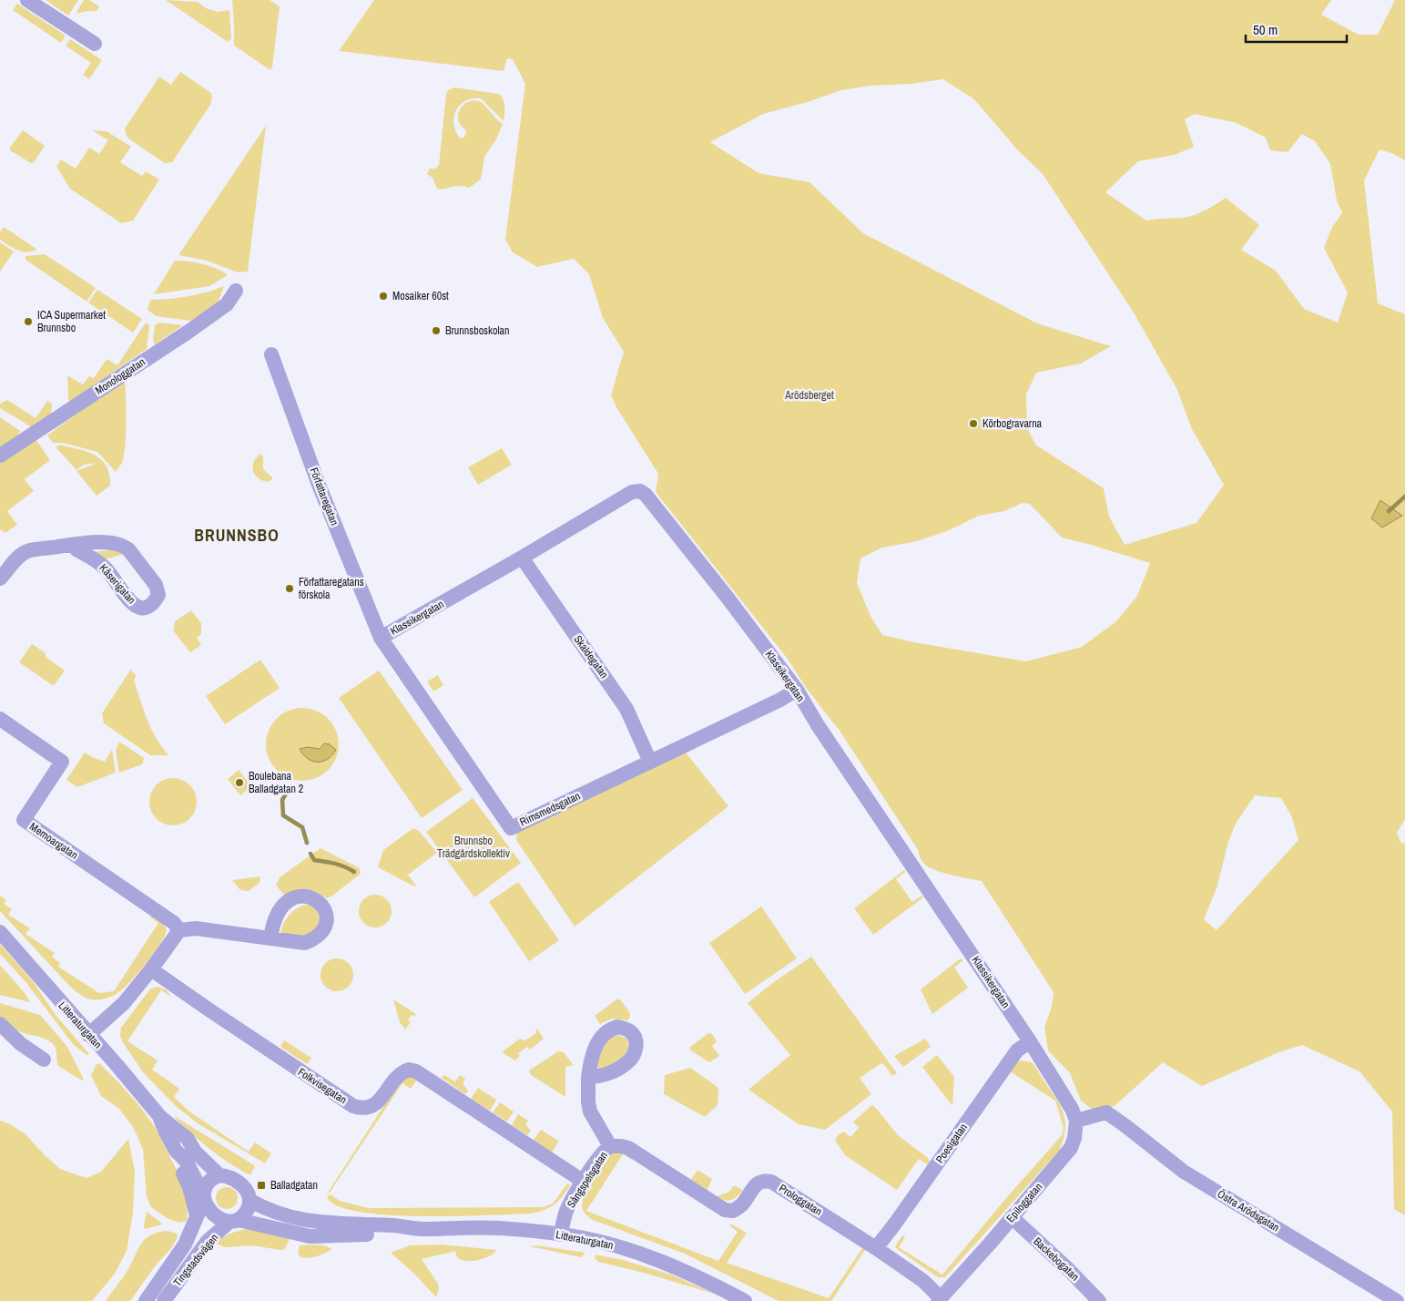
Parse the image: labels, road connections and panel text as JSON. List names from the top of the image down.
{
  "streets": {
    "street": [
      "Monologgatan",
      "Författaregatan",
      "Kåserigatan",
      "Klassikergatan",
      "Skaldegatan",
      "Rimsmedsgatan",
      "Memoargatan",
      "Litteraturgatan",
      "Folkvisegatan",
      "Poesigatan",
      "Sångspelsgatan",
      "Prologgatan",
      "Epiloggatan",
      "Östra Arödsgatan",
      "Backebogatan",
      "Tingstadsvägen"
    ]
  },
  "crossings": [
    ["Författaregatan", "Klassikergatan"],
    ["Författaregatan", "Rimsmedsgatan"],
    ["Klassikergatan", "Skaldegatan"],
    ["Klassikergatan", "Rimsmedsgatan"],
    ["Klassikergatan", "Poesigatan"],
    ["Klassikergatan", "Epiloggatan"],
    ["Klassikergatan", "Östra Arödsgatan"],
    ["Skaldegatan", "Rimsmedsgatan"],
    ["Litteraturgatan", "Sångspelsgatan"],
    ["Litteraturgatan", "Tingstadsvägen"],
    ["Folkvisegatan", "Sångspelsgatan"],
    ["Poesigatan", "Prologgatan"],
    ["Sångspelsgatan", "Prologgatan"],
    ["Prologgatan", "Epiloggatan"],
    ["Epiloggatan", "Östra Arödsgatan"],
    ["Epiloggatan", "Backebogatan"]
  ],
  "districts": ["BRUNNSBO"],
  "parks": ["Arödsberget", "Brunnsbo Trädgårdskollektiv"],
  "places": {
    "other": [
      "Mosaiker 60st",
      "ICA Supermarket Brunnsbo",
      "Brunnsboskolan",
      "Körbogravarna",
      "Författaregatans förskola",
      "Boulebana Balladgatan 2"
    ],
    "transit": ["Balladgatan"]
  },
  "scale_bar": "50 m"
}
